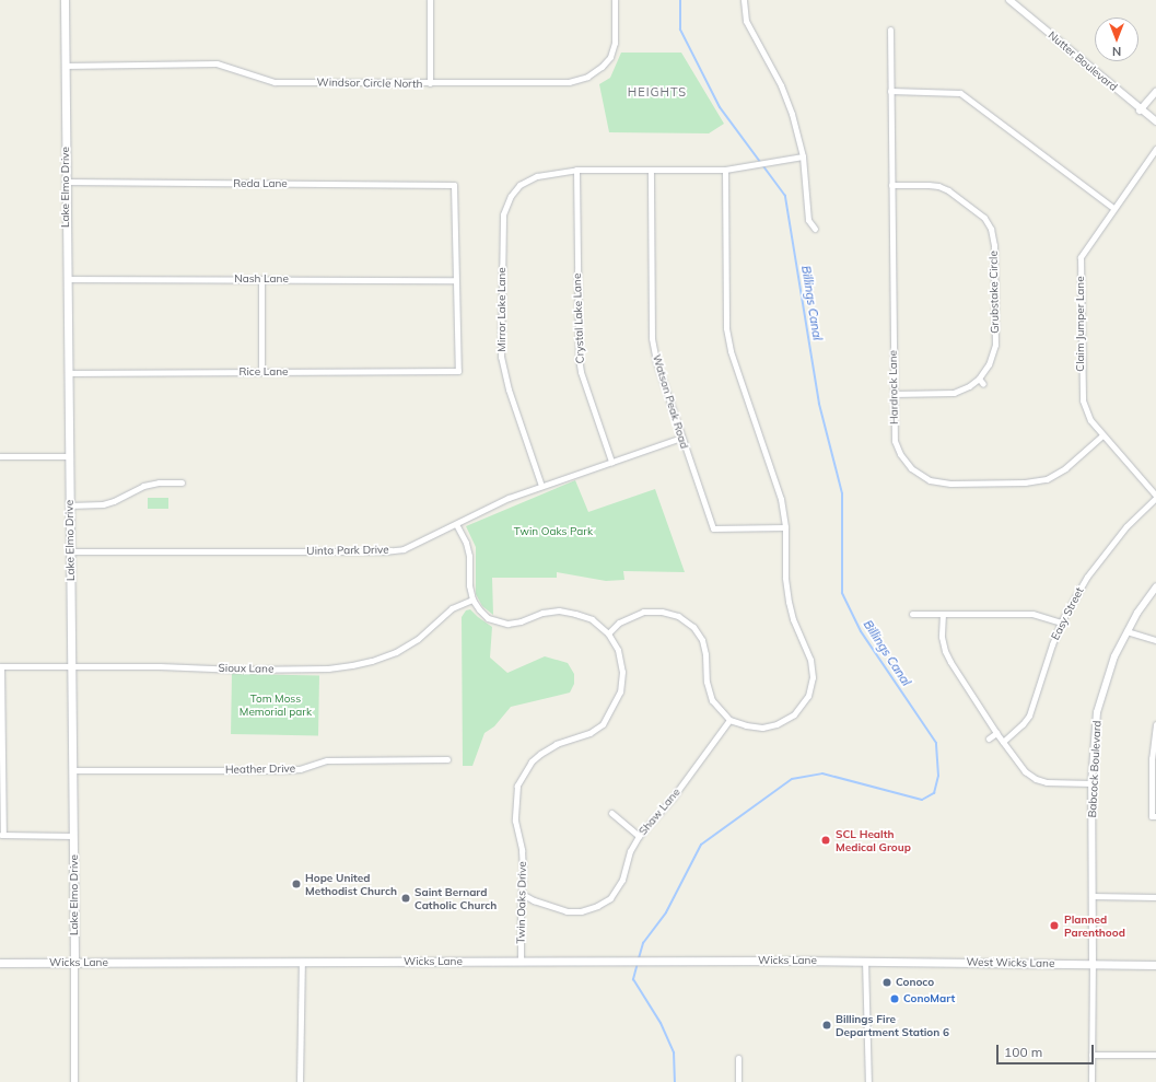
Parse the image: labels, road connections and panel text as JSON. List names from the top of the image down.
{
  "streets": {
    "main road": ["Lake Elmo Drive", "Wicks Lane", "West Wicks Lane"],
    "street": [
      "Nutter Boulevard",
      "Windsor Circle North",
      "Reda Lane",
      "Nash Lane",
      "Grubstake Circle",
      "Mirror Lake Lane",
      "Crystal Lake Lane",
      "Claim Jumper Lane",
      "Rice Lane",
      "Hardrock Lane",
      "Watson Peak Road",
      "Uinta Park Drive",
      "Easy Street",
      "Sioux Lane",
      "Heather Drive",
      "Babcock Boulevard",
      "Shaw Lane",
      "Twin Oaks Drive"
    ]
  },
  "crossings": [
    ["Windsor Circle North", "Lake Elmo Drive"],
    ["Reda Lane", "Lake Elmo Drive"],
    ["Reda Lane", "Nash Lane"],
    ["Reda Lane", "Rice Lane"],
    ["Lake Elmo Drive", "Nash Lane"],
    ["Lake Elmo Drive", "Rice Lane"],
    ["Lake Elmo Drive", "Uinta Park Drive"],
    ["Lake Elmo Drive", "Sioux Lane"],
    ["Lake Elmo Drive", "Heather Drive"],
    ["Lake Elmo Drive", "Wicks Lane"],
    ["Nash Lane", "Rice Lane"],
    ["Grubstake Circle", "Hardrock Lane"],
    ["Mirror Lake Lane", "Crystal Lake Lane"],
    ["Mirror Lake Lane", "Uinta Park Drive"],
    ["Crystal Lake Lane", "Uinta Park Drive"],
    ["Claim Jumper Lane", "Hardrock Lane"],
    ["Claim Jumper Lane", "Easy Street"],
    ["Watson Peak Road", "Uinta Park Drive"],
    ["Sioux Lane", "Twin Oaks Drive"],
    ["Babcock Boulevard", "West Wicks Lane"],
    ["Shaw Lane", "Twin Oaks Drive"],
    ["Twin Oaks Drive", "Wicks Lane"],
    ["Wicks Lane", "West Wicks Lane"]
  ],
  "districts": ["HEIGHTS"],
  "water": ["Billings Canal"],
  "parks": ["Twin Oaks Park", "Tom Moss Memorial park"],
  "places": [
    "SCL Health Medical Group",
    "Hope United Methodist Church",
    "Saint Bernard Catholic Church",
    "Planned Parenthood",
    "Conoco",
    "ConoMart",
    "Billings Fire Department Station 6"
  ],
  "scale_bar": "100 m",
  "north": "bottom"
}
